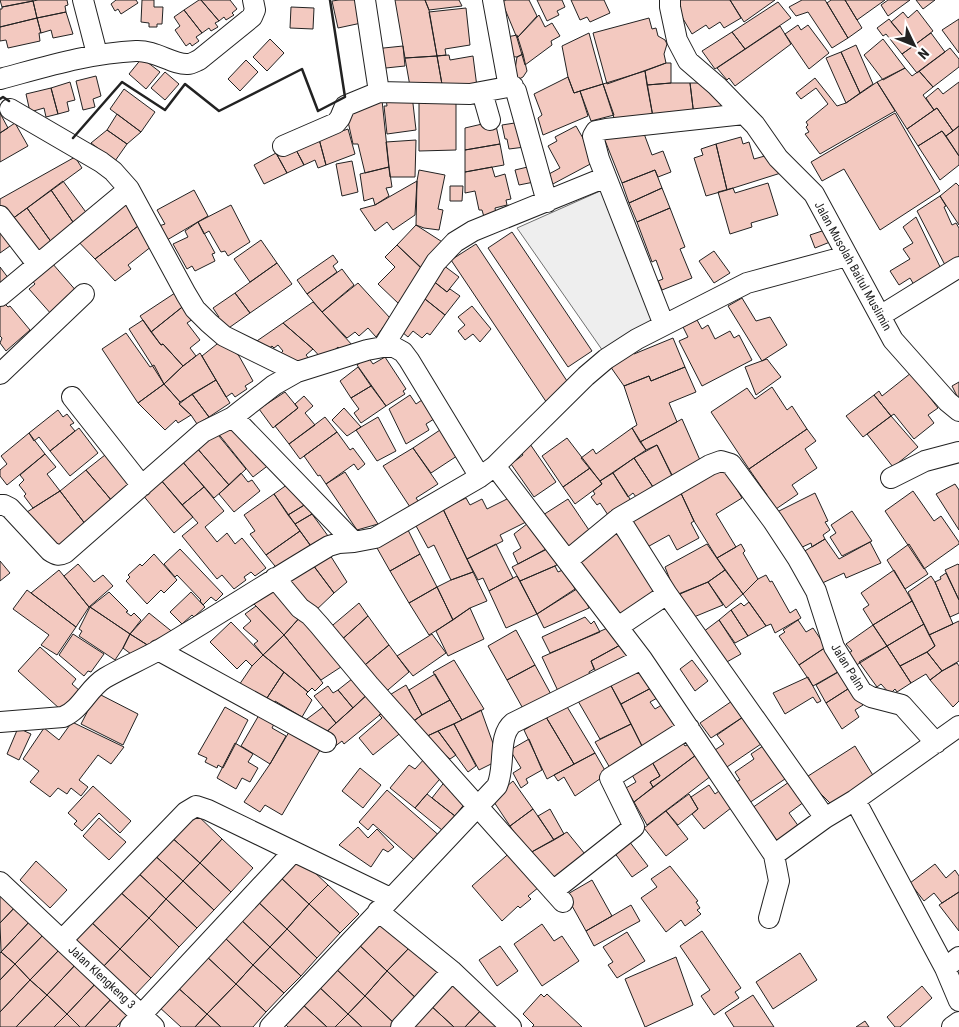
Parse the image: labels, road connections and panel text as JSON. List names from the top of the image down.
{
  "streets": {
    "street": ["Jalan Musolah Baitul Muslimin", "Jalan Palm", "Jalan Klengkeng 3"]
  },
  "north": "bottom right"
}
